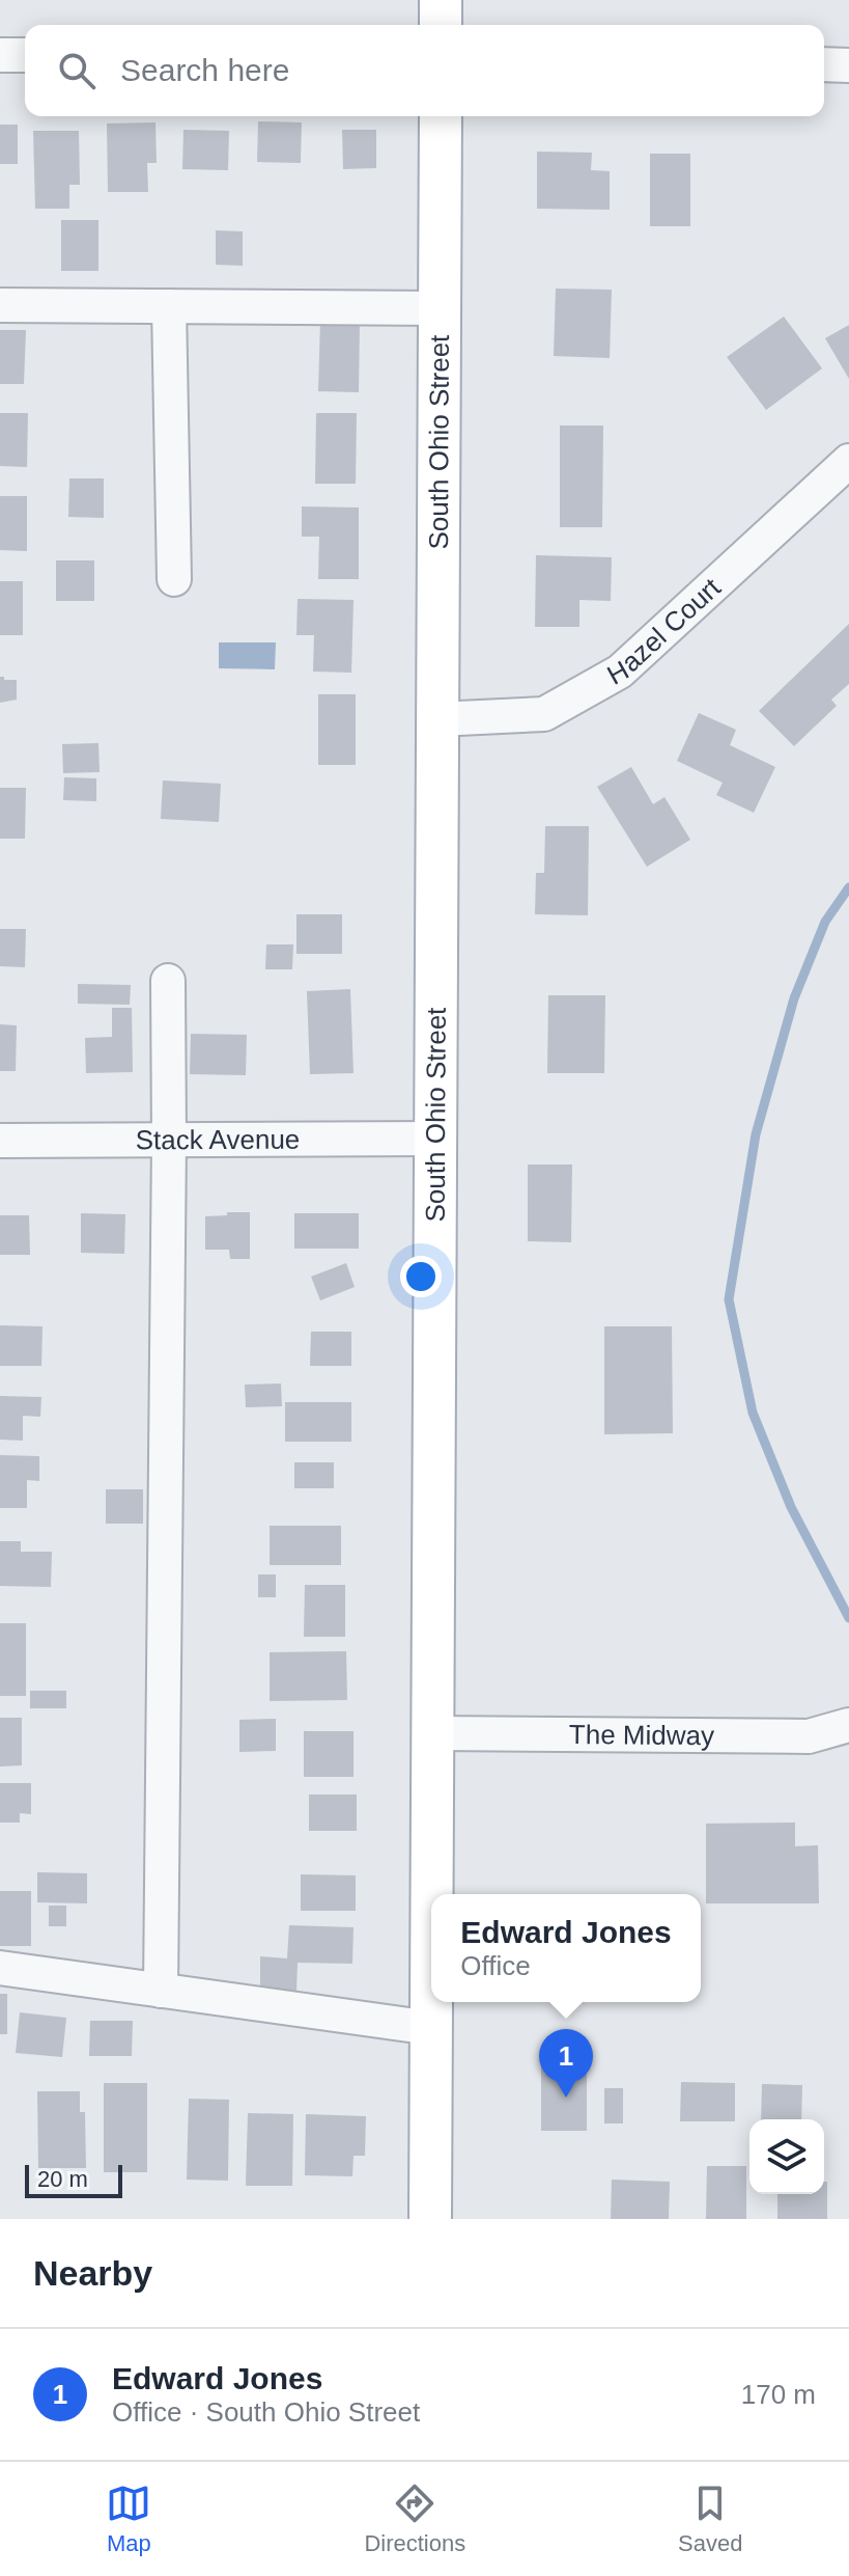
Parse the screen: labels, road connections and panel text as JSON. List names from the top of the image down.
{
  "streets": {
    "main road": ["South Ohio Street"],
    "street": ["Hazel Court", "Stack Avenue", "The Midway"]
  },
  "crossings": [
    ["South Ohio Street", "Hazel Court"],
    ["South Ohio Street", "Stack Avenue"],
    ["South Ohio Street", "The Midway"]
  ],
  "scale_bar": "20 m",
  "page": {
    "search": "Search here",
    "popup": ["Edward Jones", "Office"],
    "pins": "1",
    "scale": "20 m",
    "heading": "Nearby",
    "list": [
      {
        "mark": "1",
        "name": "Edward Jones",
        "note": "Office · South Ohio Street",
        "value": "170 m"
      }
    ],
    "nav": ["Map", "Directions", "Saved"]
  }
}
